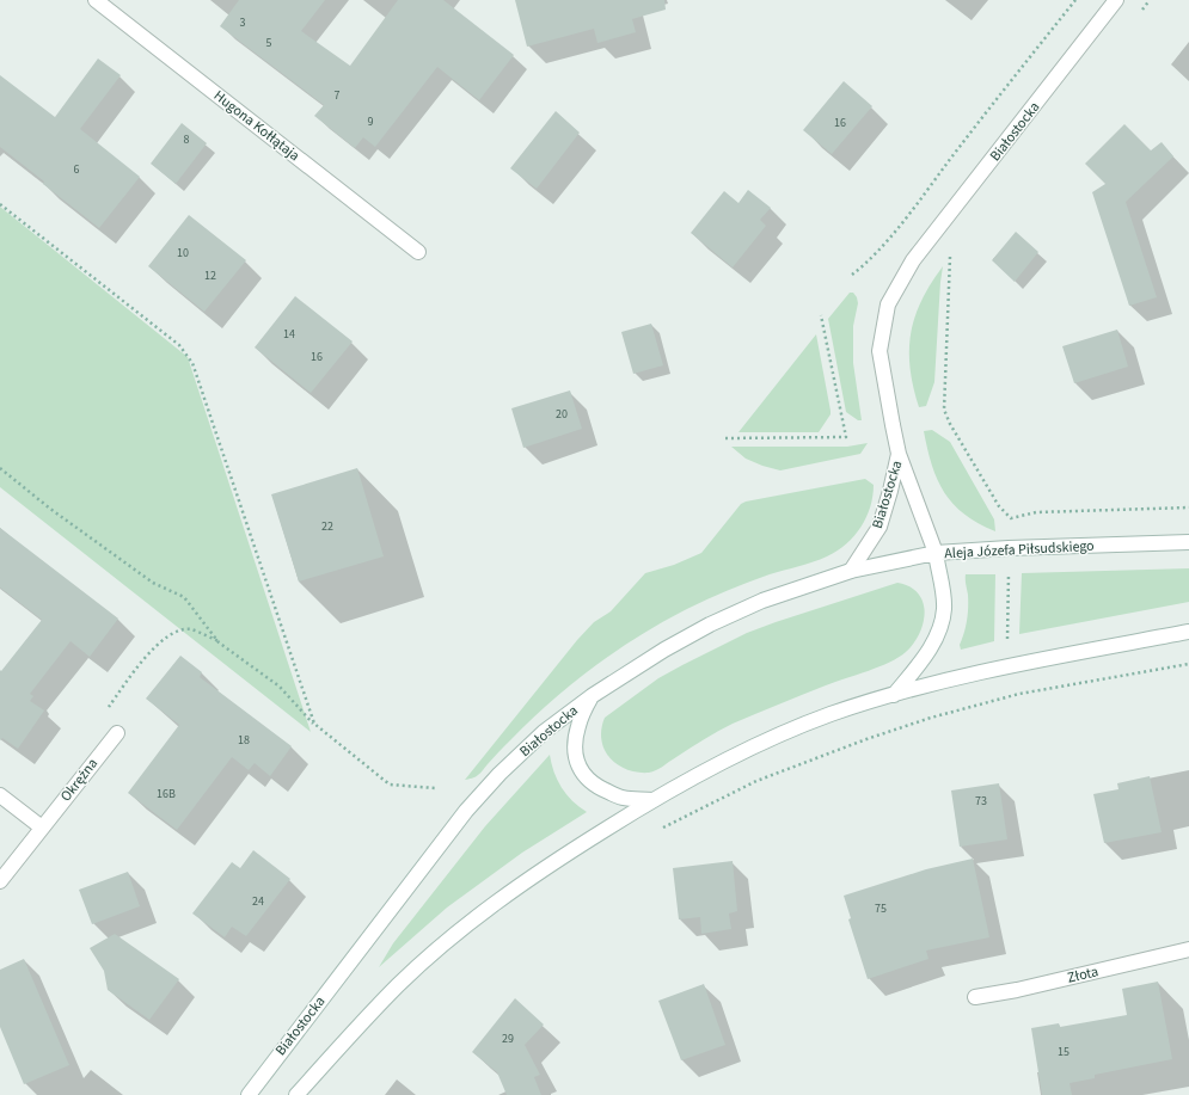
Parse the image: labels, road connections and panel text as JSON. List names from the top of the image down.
{
  "streets": {
    "main road": [
      "Hugona Kołłątaja",
      "Białostocka",
      "Aleja Józefa Piłsudskiego",
      "Okrężna",
      "Złota"
    ]
  },
  "crossings": [
    ["Białostocka", "Aleja Józefa Piłsudskiego"]
  ],
  "house_numbers": [
    "3",
    "5",
    "7",
    "9",
    "16",
    "8",
    "6",
    "10",
    "12",
    "14",
    "16",
    "20",
    "22",
    "18",
    "16B",
    "73",
    "24",
    "75",
    "29",
    "15"
  ]
}
